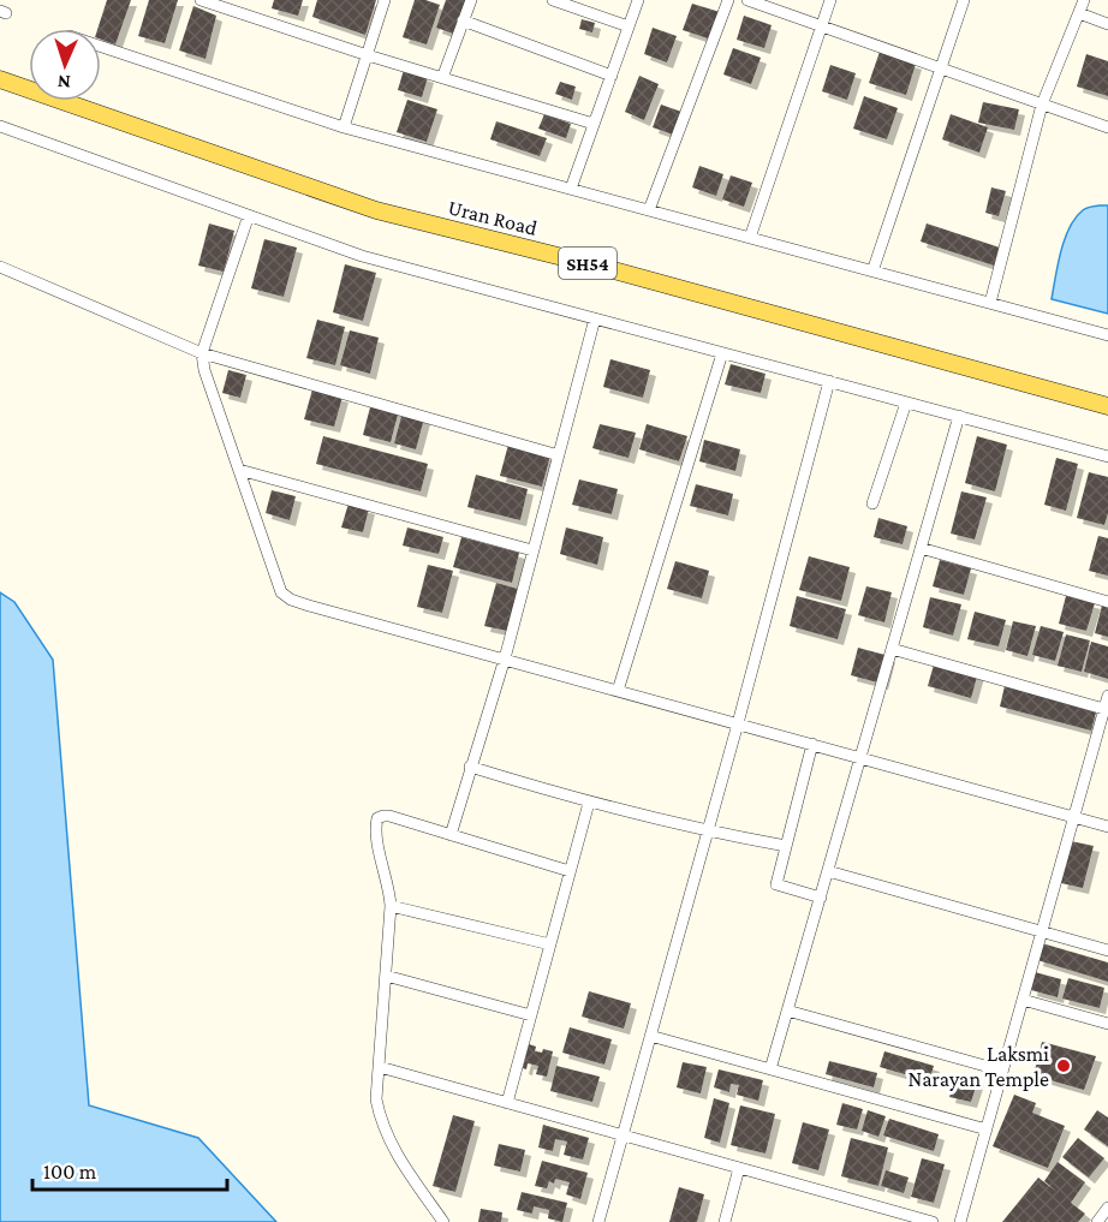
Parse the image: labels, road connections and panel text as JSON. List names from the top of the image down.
{
  "streets": {
    "main road": ["Uran Road", "SH54"]
  },
  "places": ["Laksmi Narayan Temple"],
  "scale_bar": "100 m",
  "north": "bottom"
}
